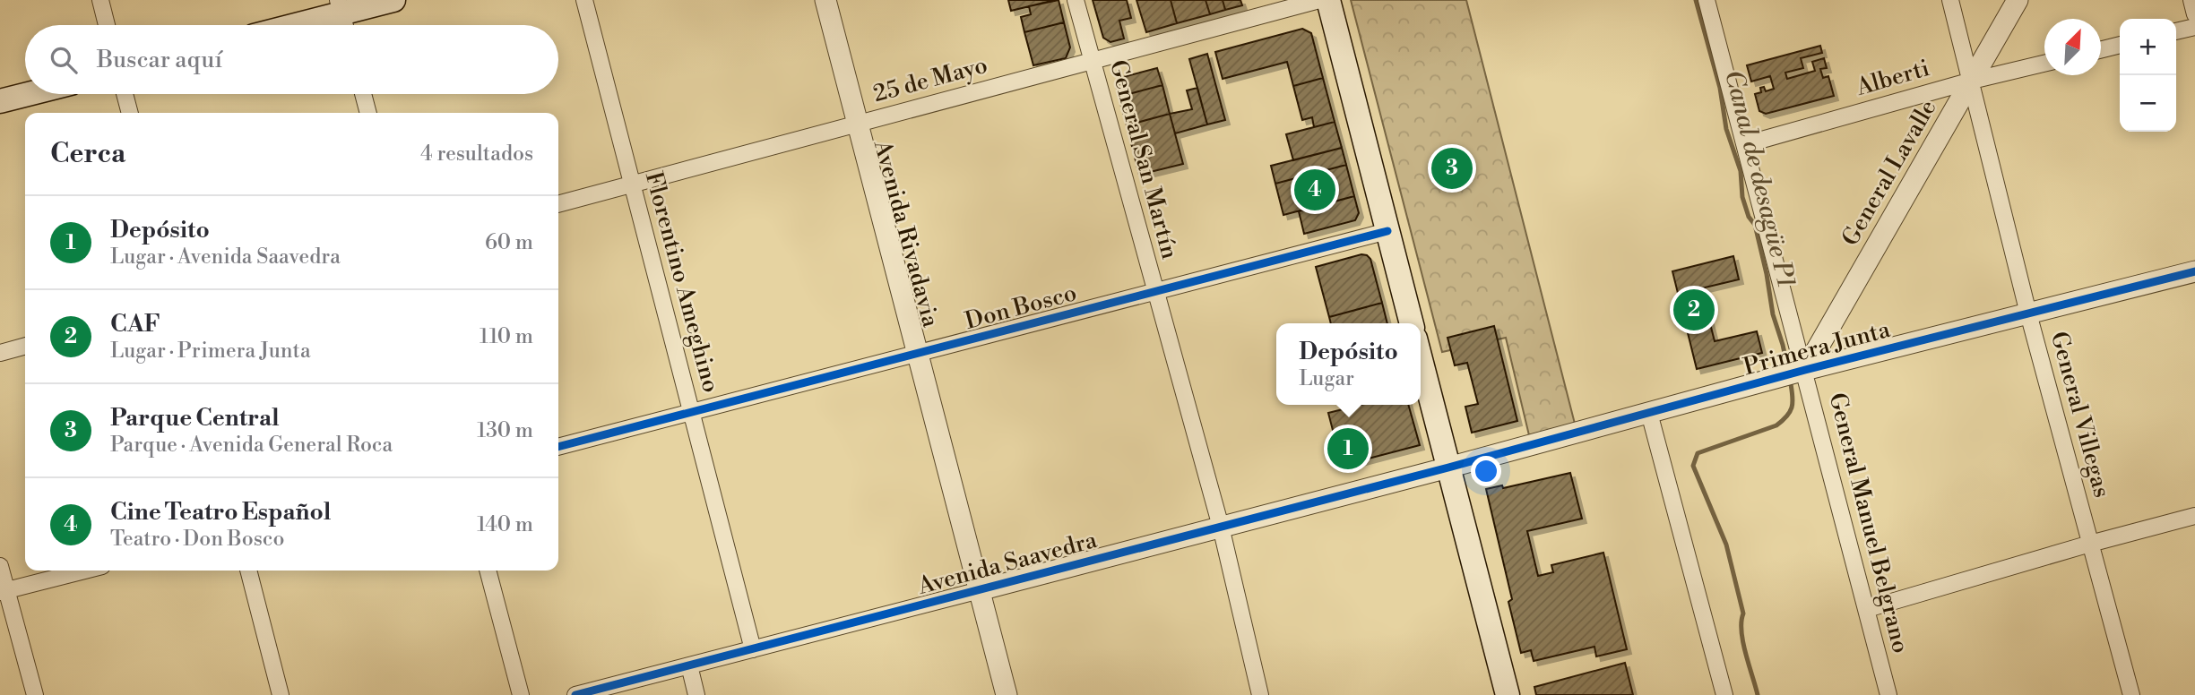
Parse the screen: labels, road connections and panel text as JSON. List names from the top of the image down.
{
  "streets": {
    "street": [
      "Alberti",
      "25 de Mayo",
      "General San Martín",
      "General Lavalle",
      "Avenida Rivadavia",
      "Florentino Ameghino",
      "Don Bosco",
      "Primera Junta",
      "General Villegas",
      "General Manuel Belgrano",
      "Avenida Saavedra"
    ]
  },
  "crossings": [
    ["Alberti", "General Lavalle"],
    ["Alberti", "General Villegas"],
    ["Alberti", "General Manuel Belgrano"],
    ["25 de Mayo", "General San Martín"],
    ["25 de Mayo", "Avenida Rivadavia"],
    ["25 de Mayo", "Florentino Ameghino"],
    ["General San Martín", "Don Bosco"],
    ["General San Martín", "Avenida Saavedra"],
    ["General Lavalle", "Primera Junta"],
    ["General Lavalle", "General Villegas"],
    ["General Lavalle", "General Manuel Belgrano"],
    ["Avenida Rivadavia", "Don Bosco"],
    ["Avenida Rivadavia", "Avenida Saavedra"],
    ["Florentino Ameghino", "Don Bosco"],
    ["Florentino Ameghino", "Avenida Saavedra"],
    ["Primera Junta", "General Villegas"],
    ["Primera Junta", "General Manuel Belgrano"],
    ["Primera Junta", "Avenida Saavedra"]
  ],
  "water": ["Canal de desagüe P1"],
  "north": "top right",
  "page": {
    "map_buttons": ["+", "−"],
    "search": "Buscar aquí",
    "heading": ["Cerca", "4 resultados"],
    "pins": [
      "3",
      "4",
      "2",
      "1"
    ],
    "list": [
      {
        "mark": "1",
        "name": "Depósito",
        "note": "Lugar · Avenida Saavedra",
        "value": "60 m"
      },
      {
        "mark": "2",
        "name": "CAF",
        "note": "Lugar · Primera Junta",
        "value": "110 m"
      },
      {
        "mark": "3",
        "name": "Parque Central",
        "note": "Parque · Avenida General Roca",
        "value": "130 m"
      },
      {
        "mark": "4",
        "name": "Cine Teatro Español",
        "note": "Teatro · Don Bosco",
        "value": "140 m"
      }
    ],
    "popup": ["Depósito", "Lugar"]
  }
}
